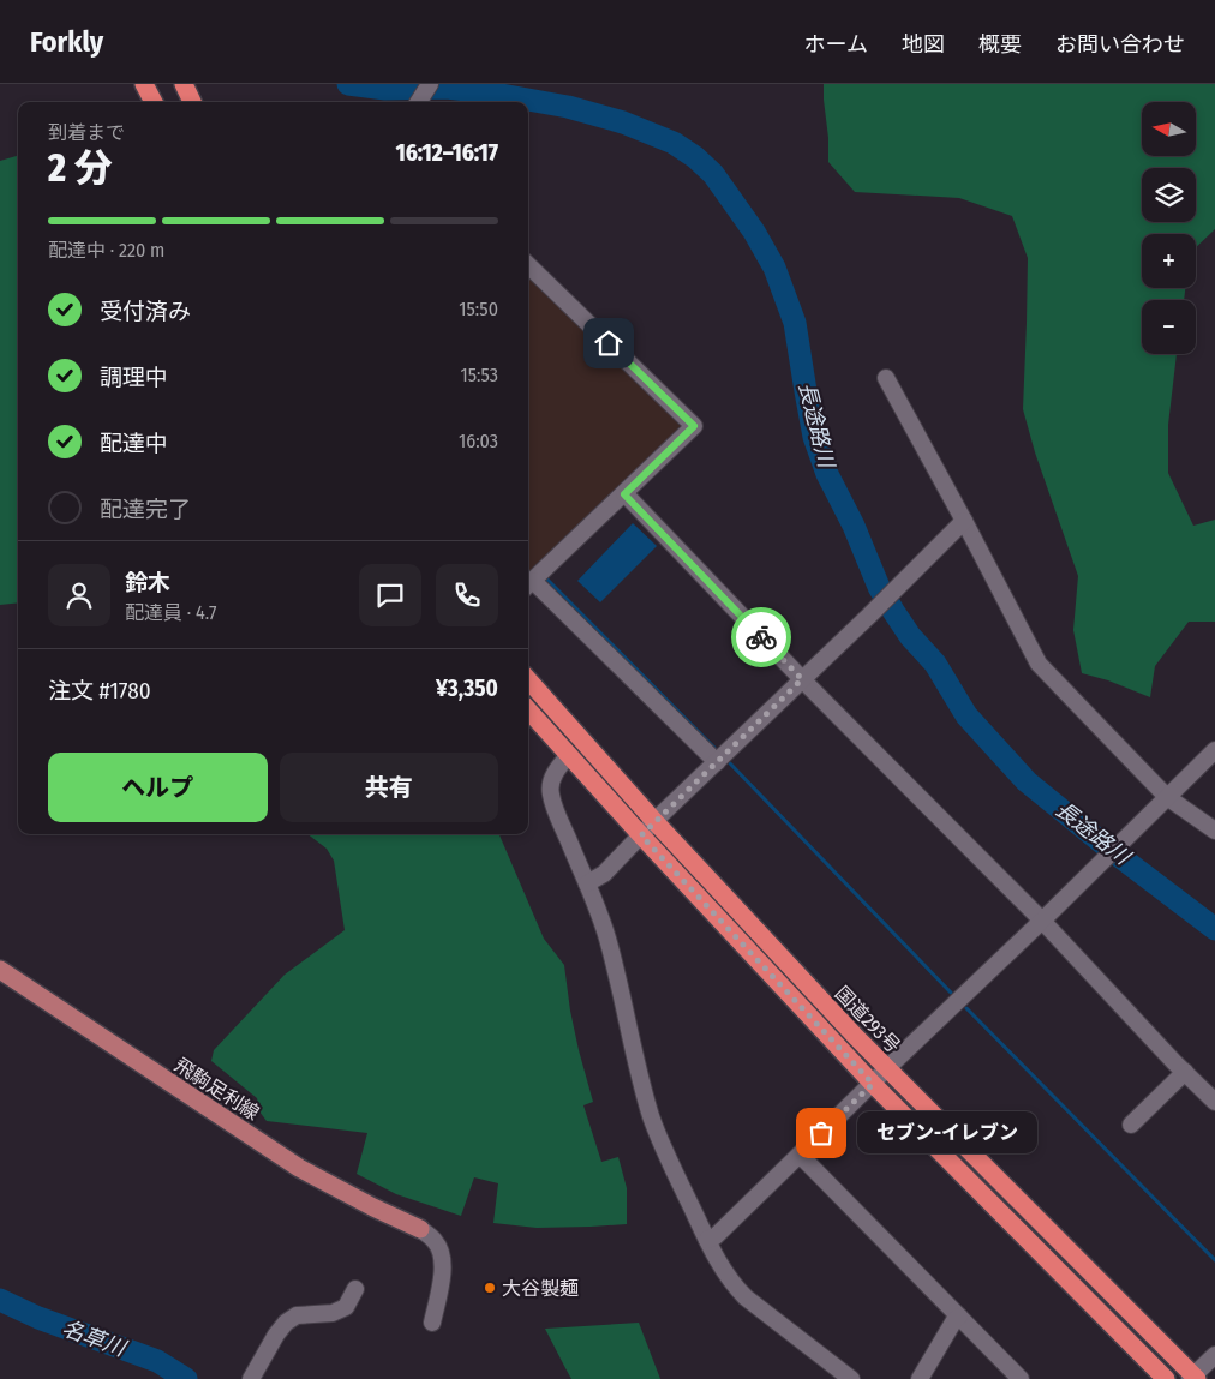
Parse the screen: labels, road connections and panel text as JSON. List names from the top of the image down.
{
  "streets": {
    "highway": ["国道293号"],
    "main road": ["飛駒足利線"]
  },
  "water": ["長途路川", "名草川"],
  "places": ["セブン-イレブン", "大谷製麺"],
  "north": "left",
  "page": {
    "header": "Forkly",
    "nav": [
      "ホーム",
      "地図",
      "概要",
      "お問い合わせ"
    ],
    "map_buttons": ["+", "−"],
    "heading": ["2 分", "到着まで", "16:12–16:17"],
    "panel": [
      "鈴木",
      "配達員 · 4.7",
      "注文 #1780",
      "¥3,350"
    ],
    "bar": "配達中 · 220 m",
    "list": [
      ["受付済み", "15:50"],
      ["調理中", "15:53"],
      ["配達中", "16:03"],
      "配達完了"
    ],
    "buttons": ["ヘルプ", "共有"],
    "bubble": "セブン-イレブン"
  }
}
